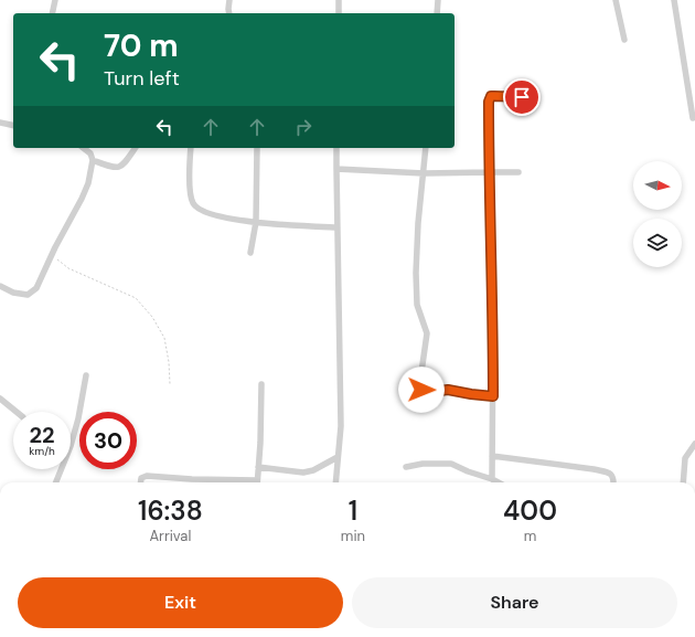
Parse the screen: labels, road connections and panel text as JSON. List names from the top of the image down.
{
  "north": "right",
  "page": {
    "turn": ["70 m", "Turn left"],
    "speed": "22 km/h",
    "limit": "30",
    "eta": [
      "16:38",
      "Arrival",
      "1",
      "min",
      "400",
      "m"
    ],
    "buttons": ["Exit", "Share"]
  }
}
